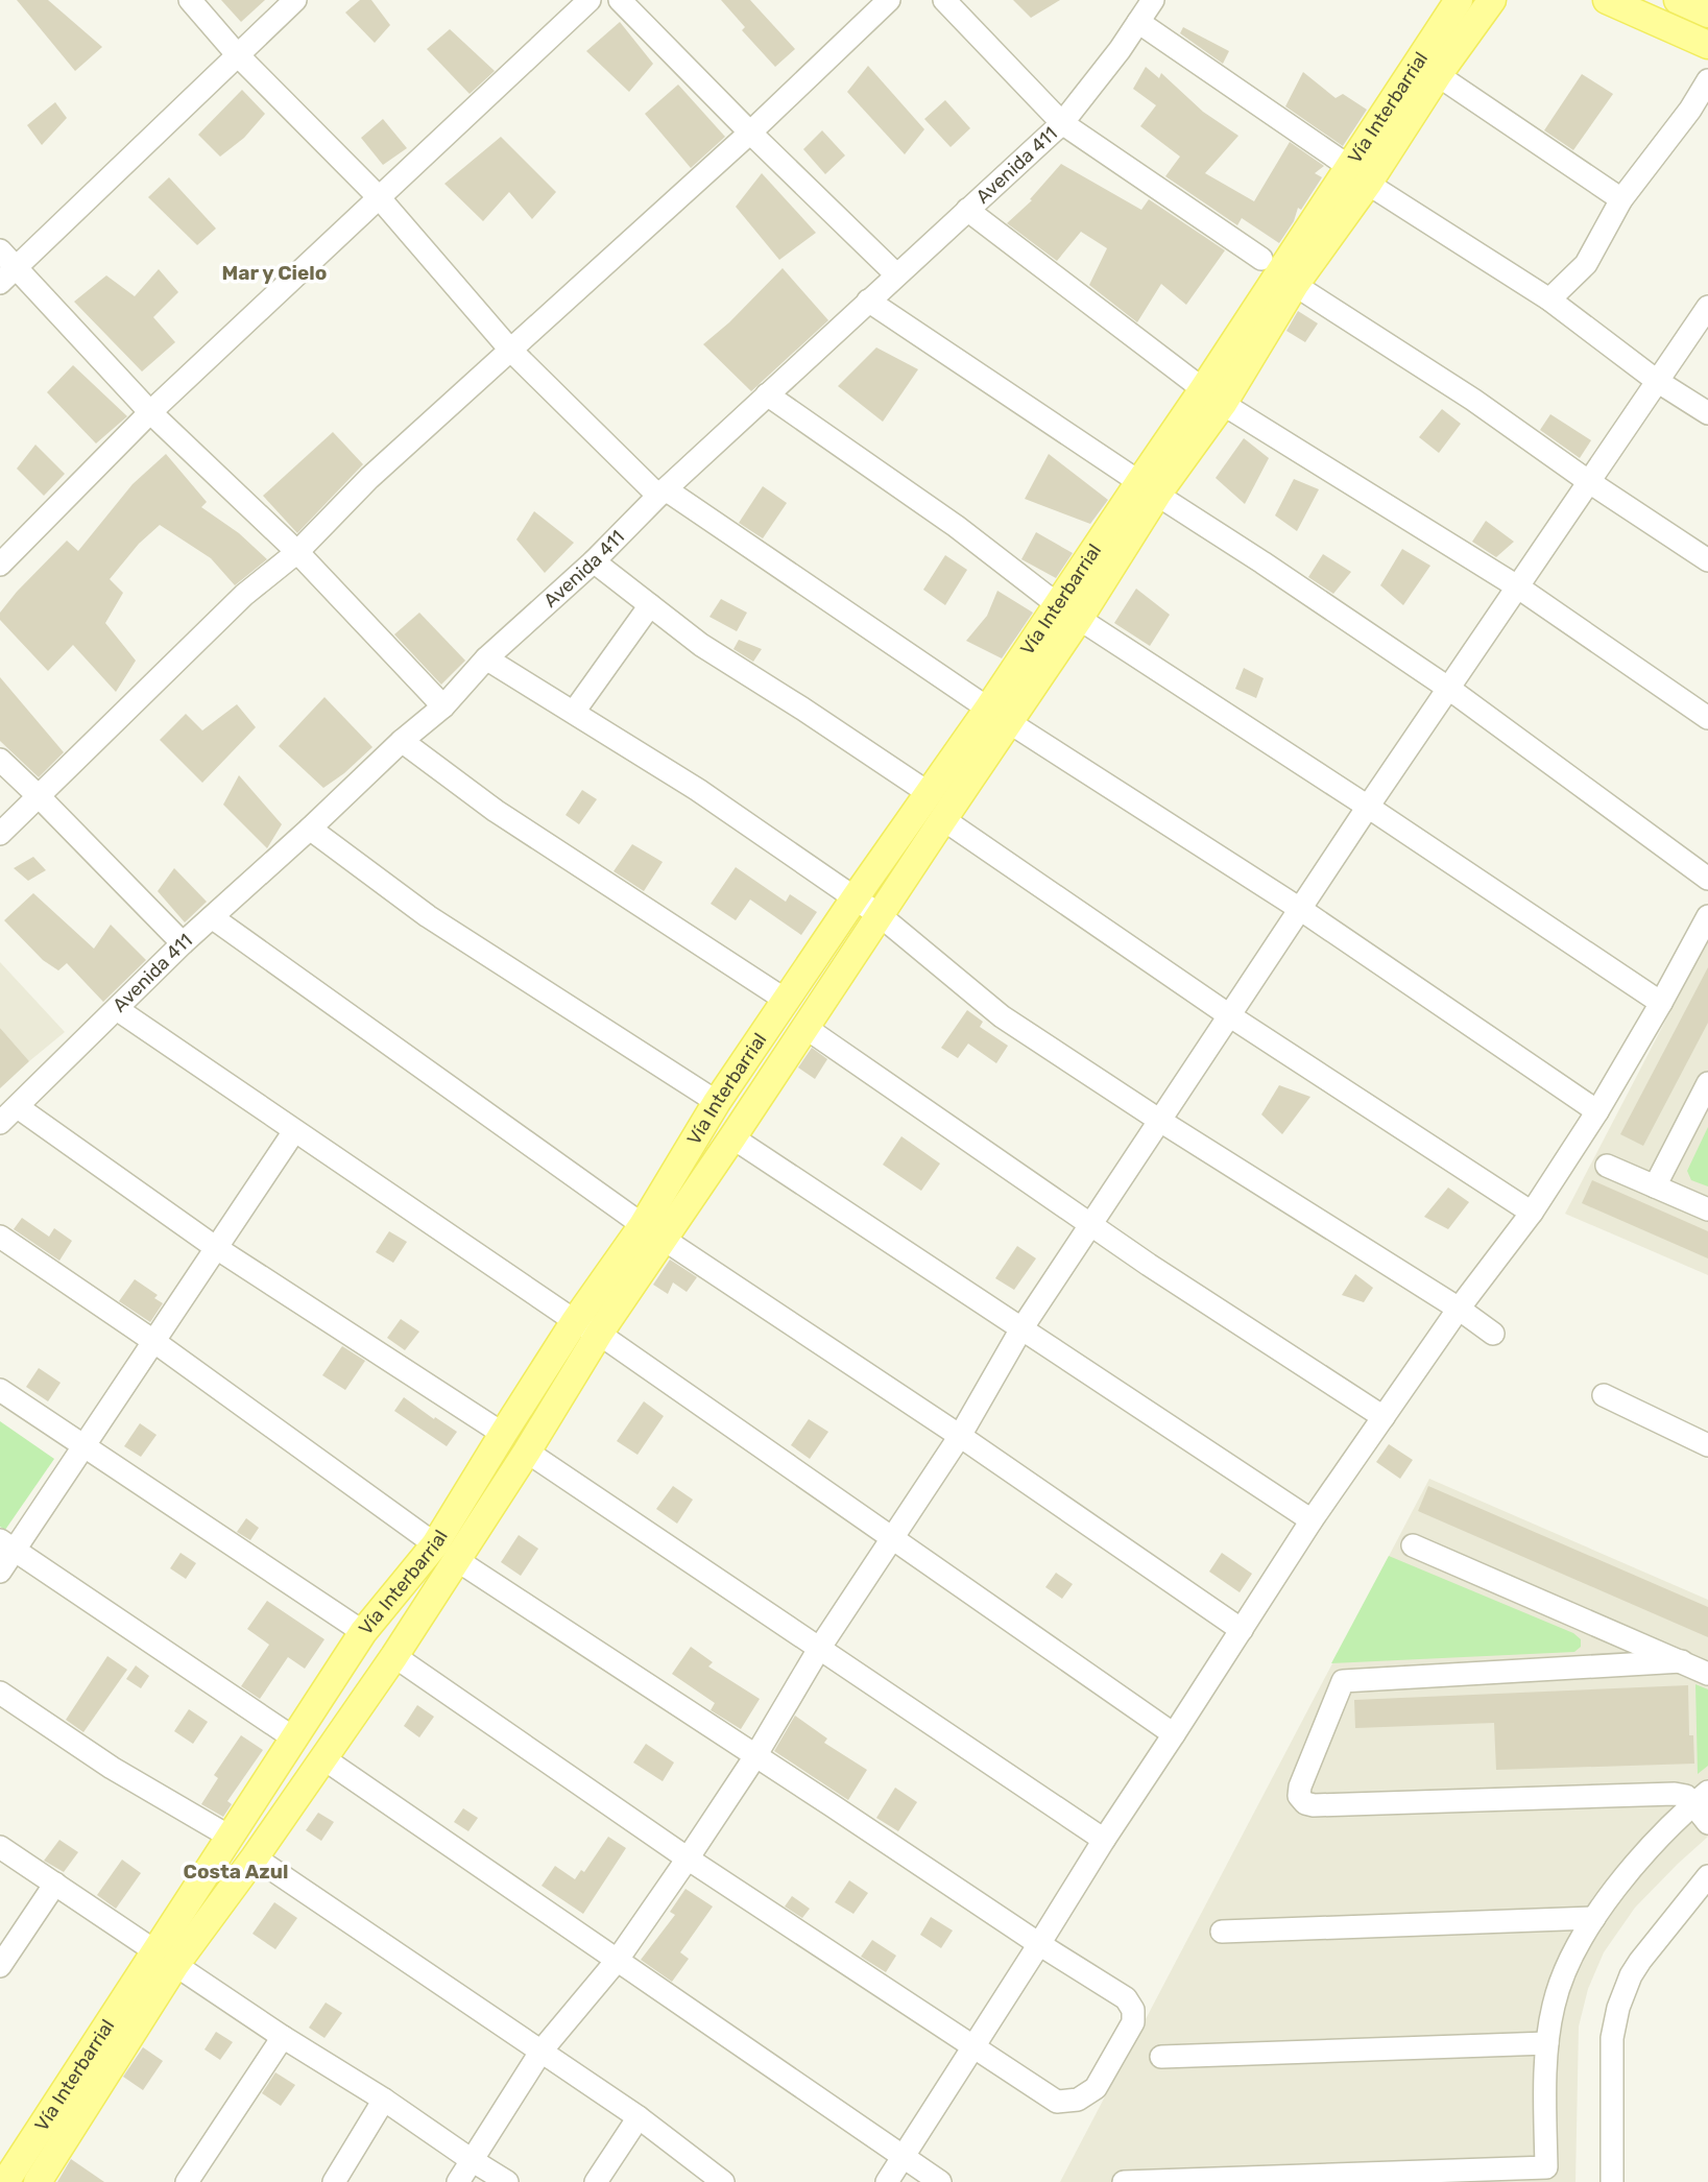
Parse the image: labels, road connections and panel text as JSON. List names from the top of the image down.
{
  "streets": {
    "main road": ["Vía Interbarrial"],
    "street": ["Avenida 411"]
  },
  "districts": ["Mar y Cielo", "Costa Azul"]
}
